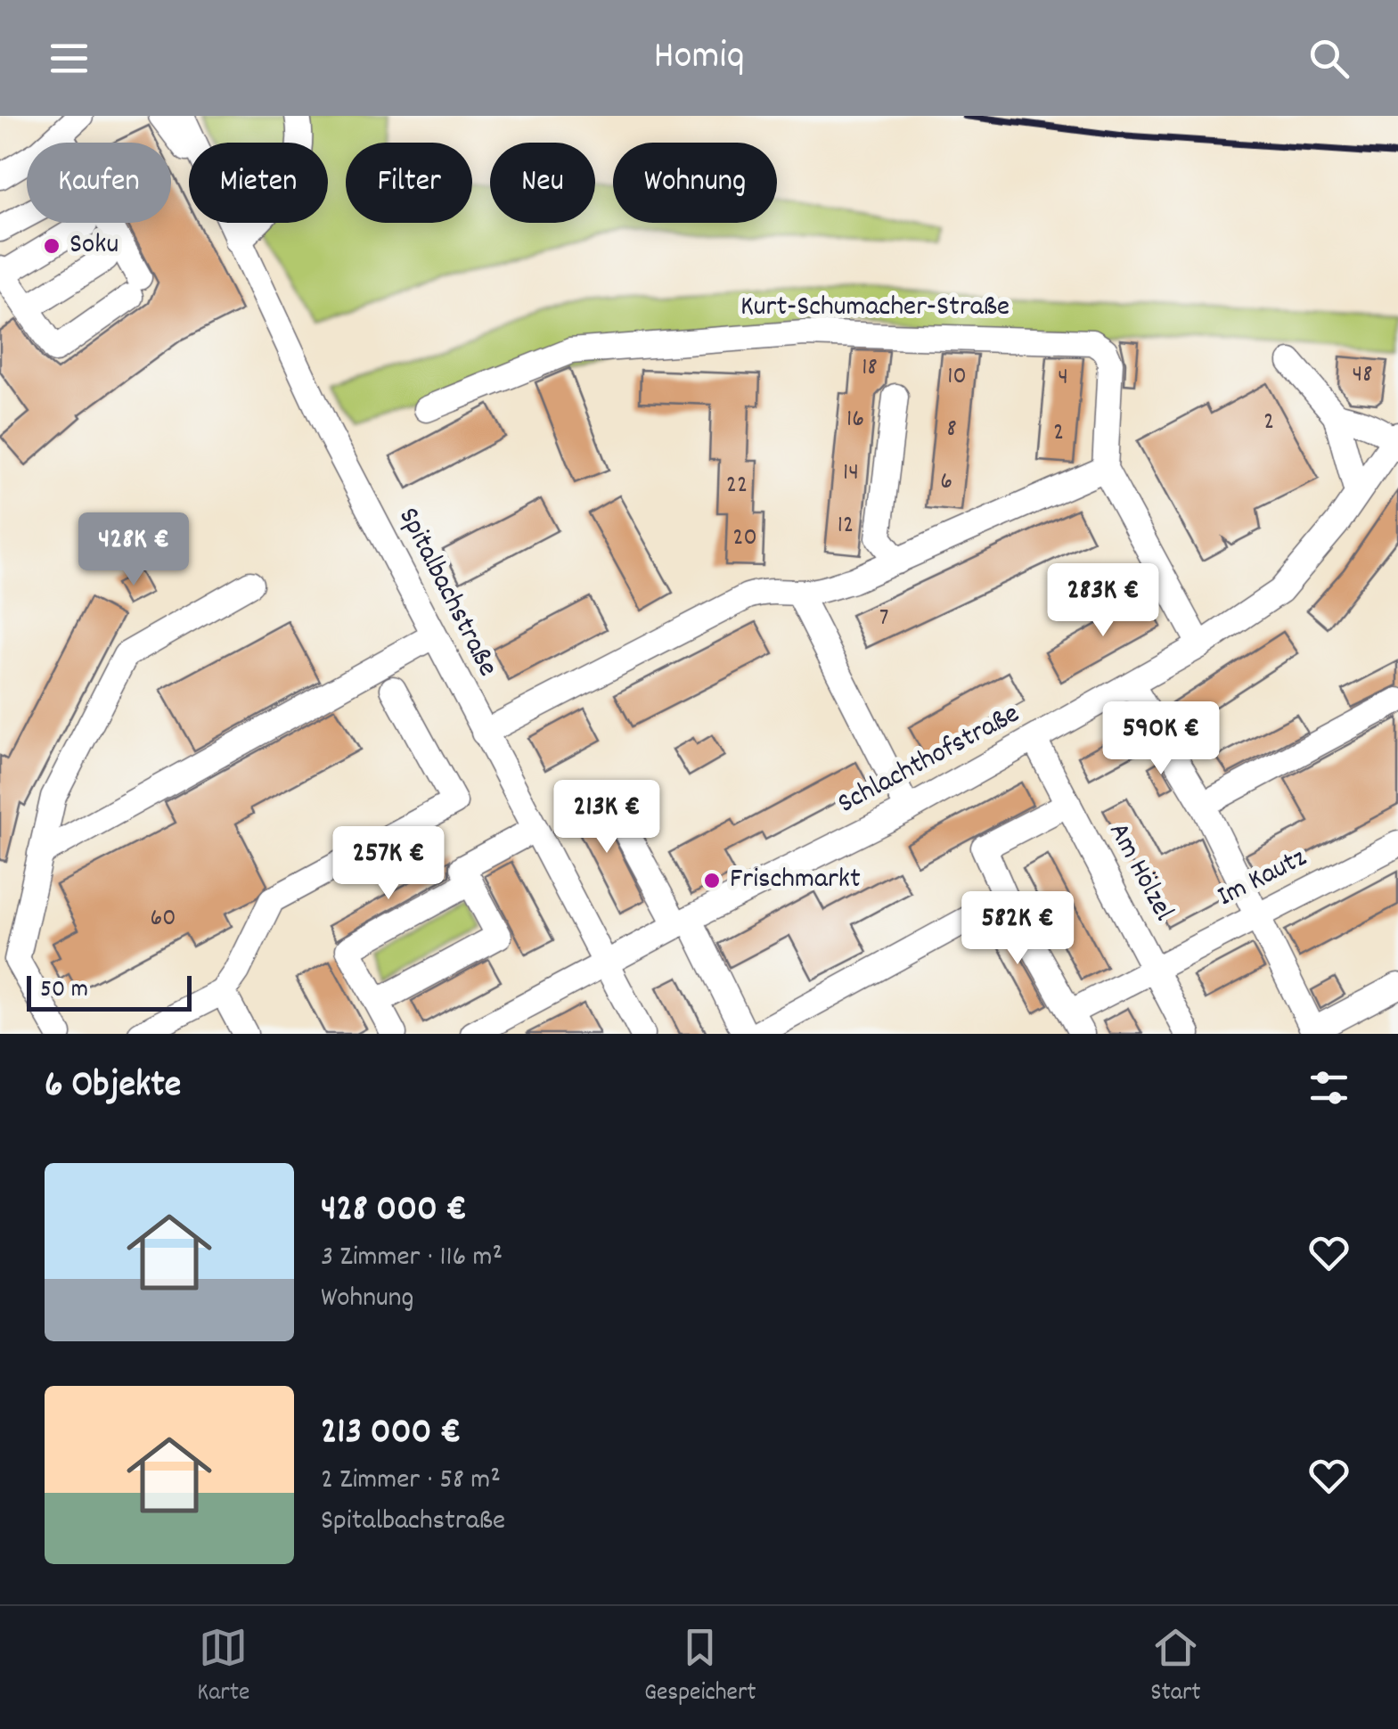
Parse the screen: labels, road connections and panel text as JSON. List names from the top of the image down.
{
  "streets": {
    "street": [
      "Kurt-Schumacher-Straße",
      "Spitalbachstraße",
      "Schlachthofstraße",
      "Am Hölzel",
      "Im Kautz"
    ]
  },
  "crossings": [
    ["Spitalbachstraße", "Schlachthofstraße"],
    ["Schlachthofstraße", "Am Hölzel"],
    ["Am Hölzel", "Im Kautz"]
  ],
  "places": ["Soku", "Frischmarkt"],
  "house_numbers": [
    "18",
    "48",
    "10",
    "4",
    "16",
    "2",
    "8",
    "2",
    "14",
    "6",
    "22",
    "12",
    "20",
    "7",
    "60"
  ],
  "scale_bar": "50 m",
  "page": {
    "header": "Homiq",
    "chip": [
      "Kaufen",
      "Mieten",
      "Filter",
      "Neu",
      "Wohnung"
    ],
    "price": [
      "428K €",
      "283K €",
      "590K €",
      "213K €",
      "257K €",
      "582K €"
    ],
    "scale": "50 m",
    "heading": "6 Objekte",
    "list": [
      {
        "name": "428 000 €",
        "note": "3 Zimmer · 116 m² · Wohnung"
      },
      {
        "name": "213 000 €",
        "note": "2 Zimmer · 58 m² · Spitalbachstraße"
      }
    ],
    "tabs": ["Karte", "Gespeichert", "Start"]
  }
}
